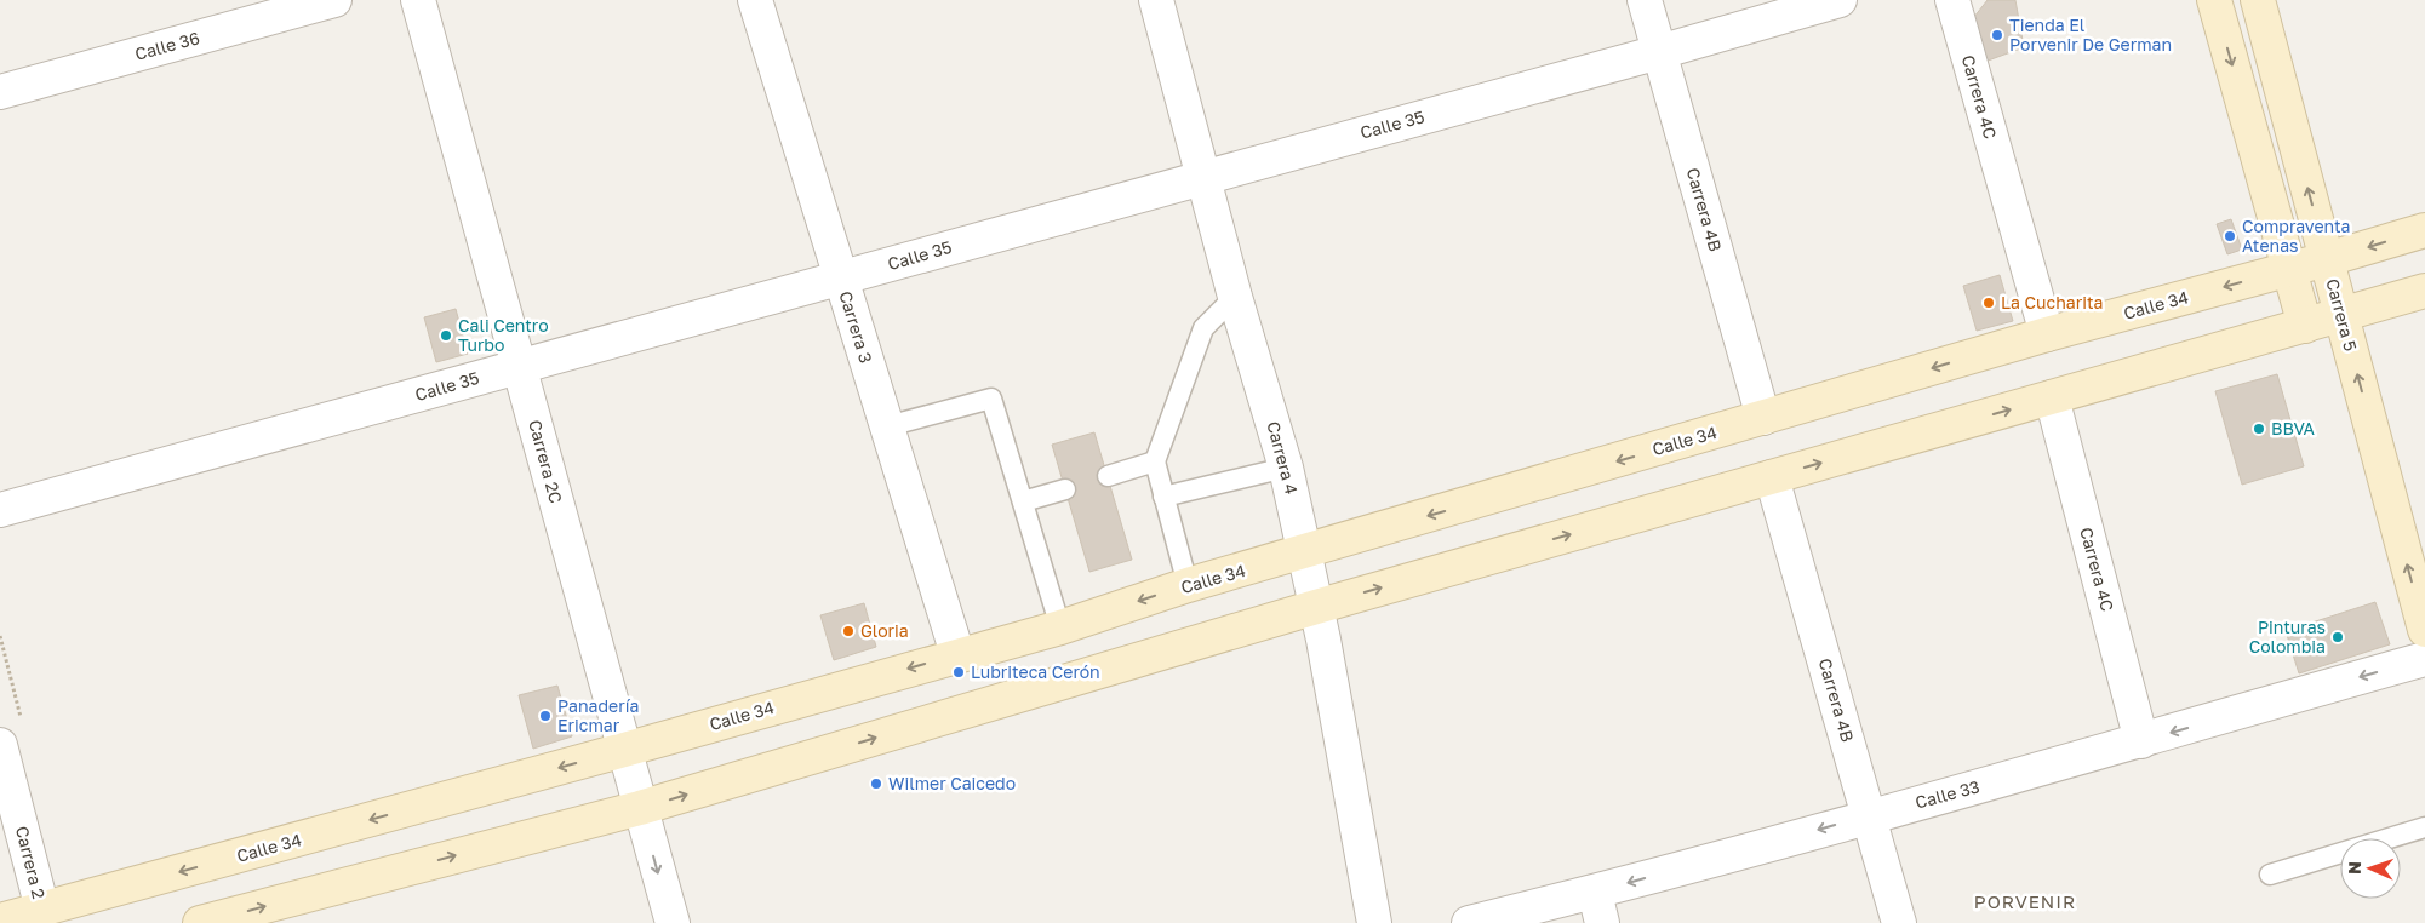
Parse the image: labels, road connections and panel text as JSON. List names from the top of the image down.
{
  "streets": {
    "main road": ["Calle 34", "Carrera 5"],
    "street": [
      "Calle 36",
      "Carrera 4C",
      "Calle 35",
      "Carrera 4B",
      "Carrera 3",
      "Carrera 4",
      "Carrera 2C",
      "Calle 33",
      "Carrera 2"
    ]
  },
  "crossings": [
    ["Carrera 4C", "Calle 34"],
    ["Carrera 4C", "Calle 33"],
    ["Calle 35", "Carrera 4B"],
    ["Calle 35", "Carrera 3"],
    ["Calle 35", "Carrera 4"],
    ["Calle 35", "Carrera 2C"],
    ["Carrera 4B", "Calle 34"],
    ["Carrera 4B", "Calle 33"],
    ["Calle 34", "Carrera 5"],
    ["Calle 34", "Carrera 3"],
    ["Calle 34", "Carrera 4"],
    ["Calle 34", "Carrera 2C"],
    ["Calle 34", "Carrera 2"]
  ],
  "one_way": ["Calle 33"],
  "districts": ["PORVENIR"],
  "places": [
    "Tienda El Porvenir De German",
    "Compraventa Atenas",
    "La Cucharita",
    "Cali Centro Turbo",
    "BBVA",
    "Gloria",
    "Pinturas Colombia",
    "Lubriteca Cerón",
    "Panadería Ericmar",
    "Wilmer Caicedo"
  ],
  "north": "left"
}
